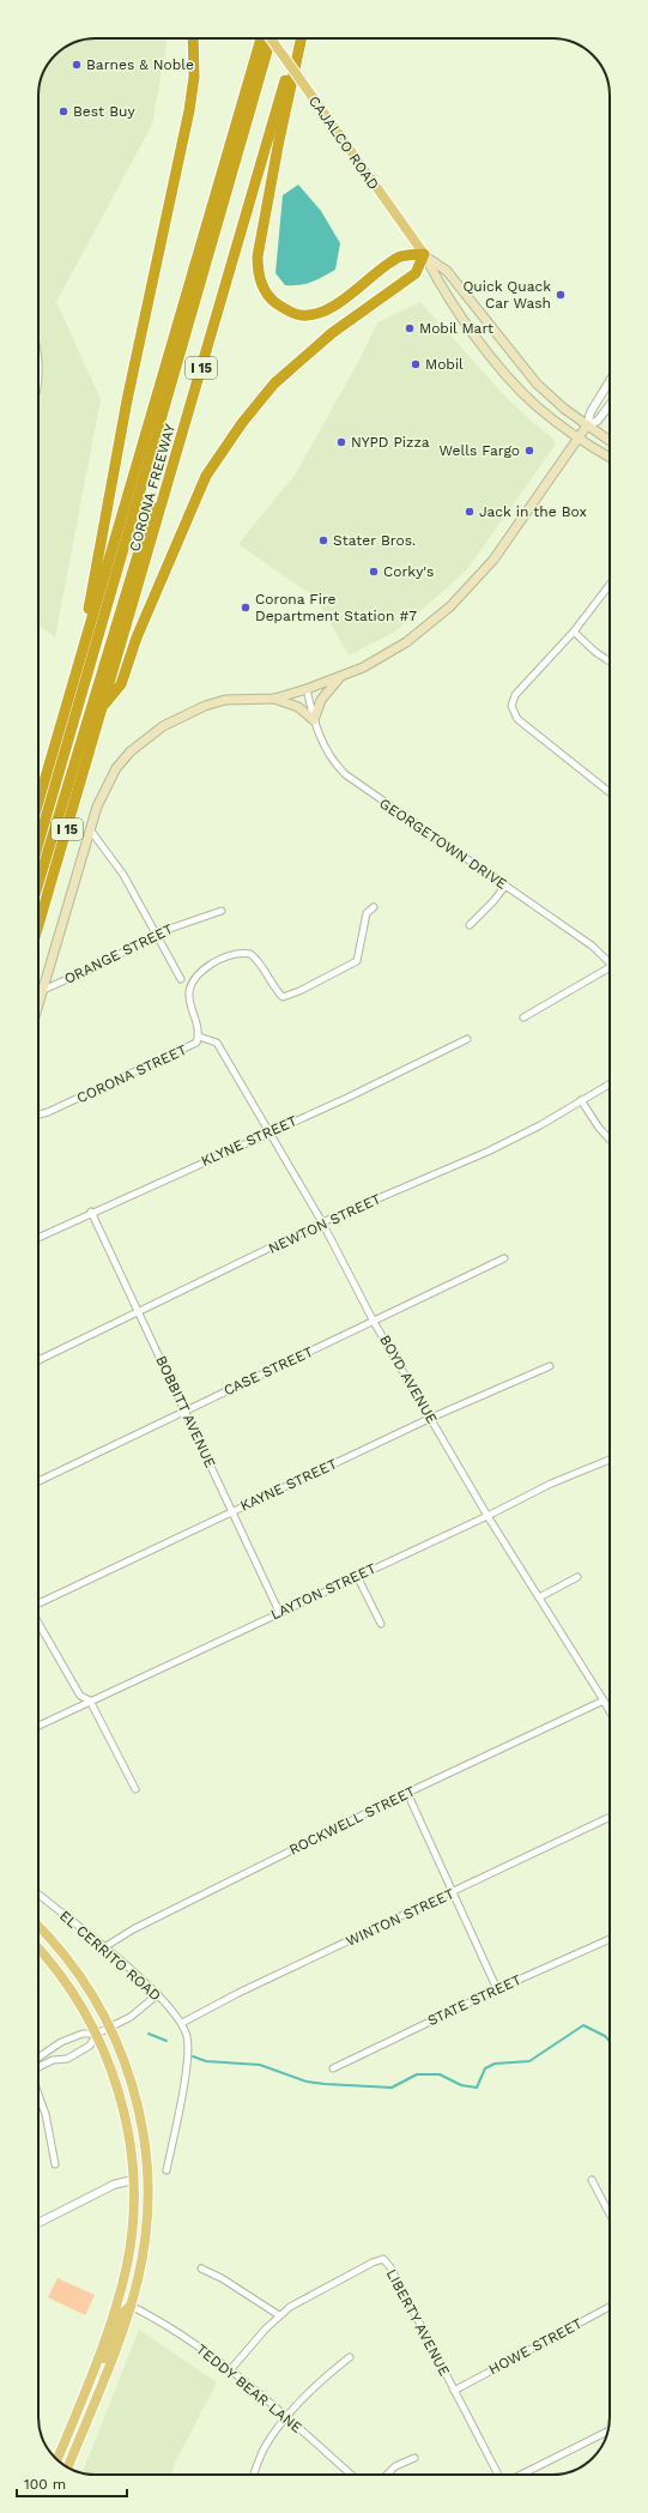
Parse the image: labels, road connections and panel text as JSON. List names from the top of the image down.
{
  "streets": {
    "highway": ["I 15", "CORONA FREEWAY"],
    "main road": ["CAJALCO ROAD"],
    "street": [
      "GEORGETOWN DRIVE",
      "ORANGE STREET",
      "CORONA STREET",
      "KLYNE STREET",
      "NEWTON STREET",
      "CASE STREET",
      "BOYD AVENUE",
      "BOBBITT AVENUE",
      "KAYNE STREET",
      "LAYTON STREET",
      "ROCKWELL STREET",
      "WINTON STREET",
      "EL CERRITO ROAD",
      "STATE STREET",
      "LIBERTY AVENUE",
      "HOWE STREET",
      "TEDDY BEAR LANE"
    ]
  },
  "crossings": [
    ["CORONA STREET", "BOYD AVENUE"],
    ["KLYNE STREET", "BOYD AVENUE"],
    ["KLYNE STREET", "BOBBITT AVENUE"],
    ["NEWTON STREET", "BOYD AVENUE"],
    ["NEWTON STREET", "BOBBITT AVENUE"],
    ["CASE STREET", "BOYD AVENUE"],
    ["CASE STREET", "BOBBITT AVENUE"],
    ["BOYD AVENUE", "KAYNE STREET"],
    ["BOYD AVENUE", "LAYTON STREET"],
    ["BOYD AVENUE", "ROCKWELL STREET"],
    ["BOBBITT AVENUE", "KAYNE STREET"],
    ["BOBBITT AVENUE", "LAYTON STREET"],
    ["ROCKWELL STREET", "EL CERRITO ROAD"],
    ["WINTON STREET", "EL CERRITO ROAD"],
    ["LIBERTY AVENUE", "HOWE STREET"],
    ["LIBERTY AVENUE", "TEDDY BEAR LANE"]
  ],
  "places": [
    "Barnes & Noble",
    "Best Buy",
    "Quick Quack Car Wash",
    "Mobil Mart",
    "Mobil",
    "NYPD Pizza",
    "Wells Fargo",
    "Jack in the Box",
    "Stater Bros.",
    "Corky's",
    "Corona Fire Department Station #7"
  ],
  "scale_bar": "100 m"
}
